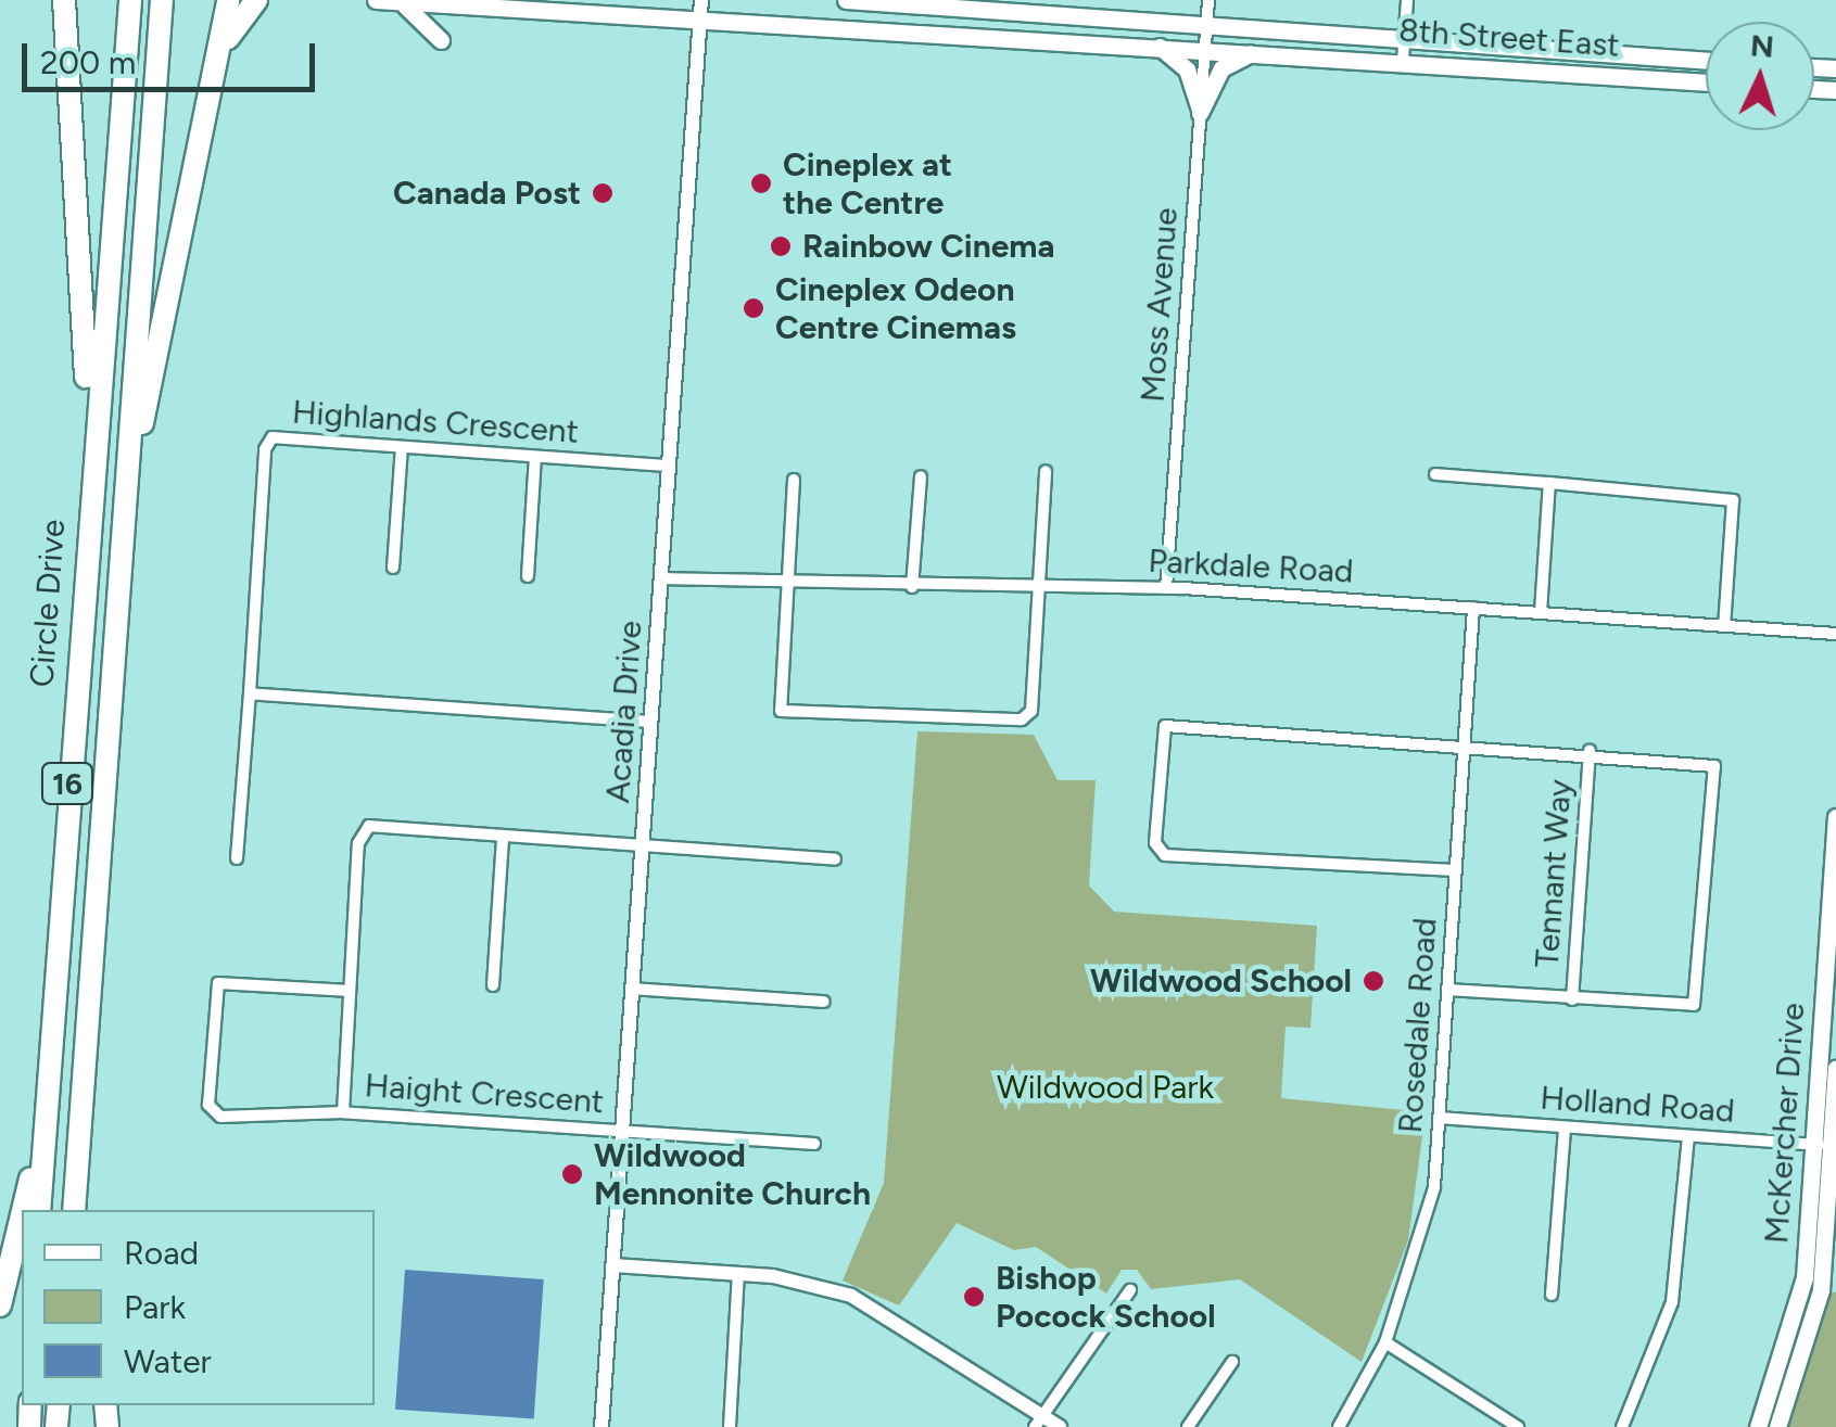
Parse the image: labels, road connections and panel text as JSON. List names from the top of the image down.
{
  "streets": {
    "highway": ["Circle Drive", "16"],
    "main road": ["8th Street East", "McKercher Drive"],
    "street": [
      "Moss Avenue",
      "Highlands Crescent",
      "Parkdale Road",
      "Acadia Drive",
      "Tennant Way",
      "Rosedale Road",
      "Haight Crescent",
      "Holland Road"
    ]
  },
  "crossings": [
    ["8th Street East", "Moss Avenue"],
    ["8th Street East", "Acadia Drive"],
    ["Moss Avenue", "Parkdale Road"],
    ["Highlands Crescent", "Acadia Drive"],
    ["Parkdale Road", "Acadia Drive"],
    ["Parkdale Road", "Rosedale Road"],
    ["Acadia Drive", "Haight Crescent"],
    ["Rosedale Road", "Holland Road"],
    ["Holland Road", "McKercher Drive"]
  ],
  "parks": ["Wildwood Park"],
  "places": [
    "Cineplex at the Centre",
    "Canada Post",
    "Rainbow Cinema",
    "Cineplex Odeon Centre Cinemas",
    "Wildwood School",
    "Wildwood Mennonite Church",
    "Bishop Pocock School"
  ],
  "legend": ["Road", "Park", "Water"],
  "scale_bar": "200 m",
  "north": "top"
}
